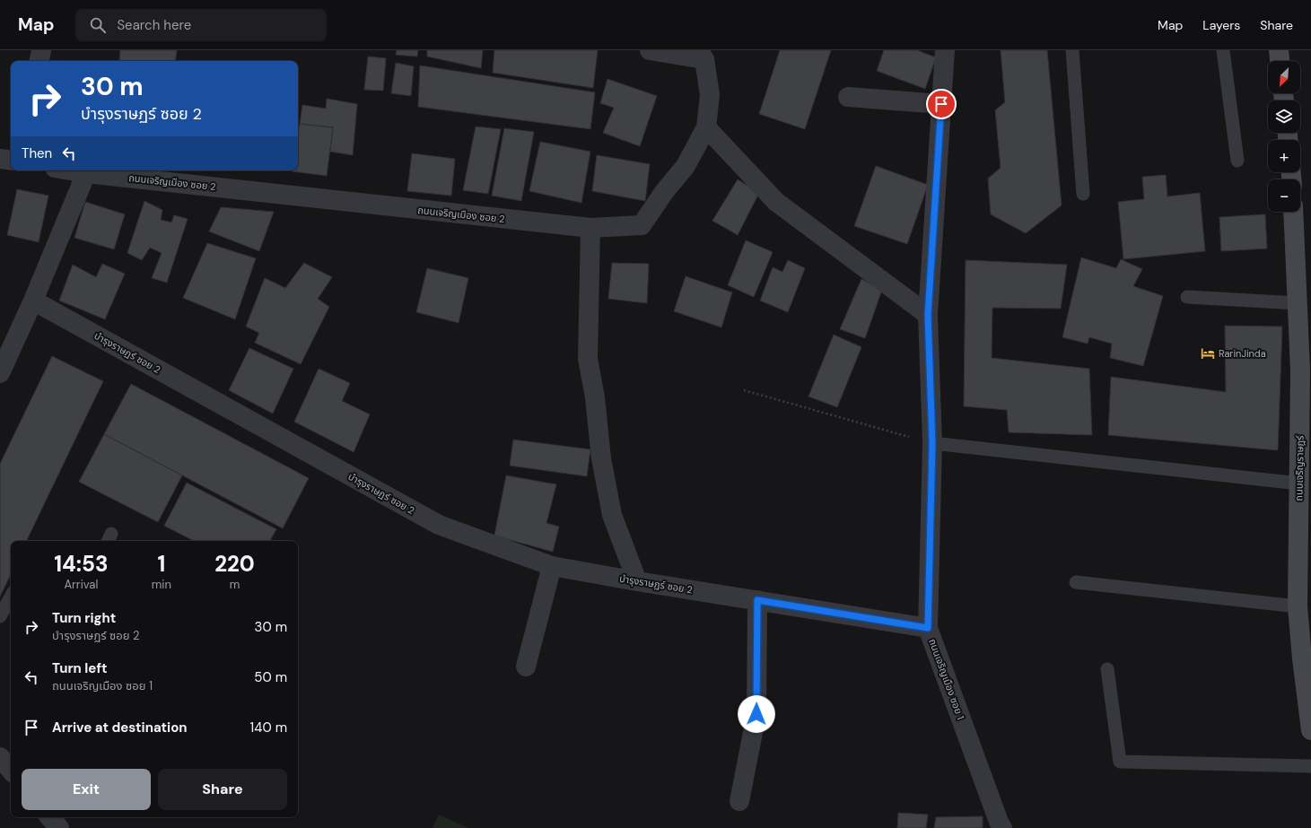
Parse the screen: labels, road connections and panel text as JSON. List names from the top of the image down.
{
  "streets": {
    "main road": ["ถนนเจริญราษฎร์"],
    "street": ["ถนนเจริญเมือง ซอย 2", "บำรุงราษฏร์ ซอย 2", "ถนนเจริญเมือง ซอย 1"]
  },
  "crossings": [
    ["บำรุงราษฏร์ ซอย 2", "ถนนเจริญเมือง ซอย 1"]
  ],
  "places": {
    "hotel": ["RarinJinda"]
  },
  "north": "bottom left",
  "page": {
    "header": "Map",
    "search": "Search here",
    "nav": ["Map", "Layers", "Share"],
    "map_buttons": ["+", "−"],
    "turn": ["30 m", "บำรุงราษฏร์ ซอย 2"],
    "then": "Then",
    "eta": [
      "14:53",
      "Arrival",
      "1",
      "min",
      "220",
      "m"
    ],
    "list": [
      {
        "name": "Turn right",
        "note": "บำรุงราษฏร์ ซอย 2",
        "value": "30 m"
      },
      {
        "name": "Turn left",
        "note": "ถนนเจริญเมือง ซอย 1",
        "value": "50 m"
      },
      {
        "name": "Arrive at destination",
        "value": "140 m"
      }
    ],
    "buttons": ["Exit", "Share"]
  }
}
